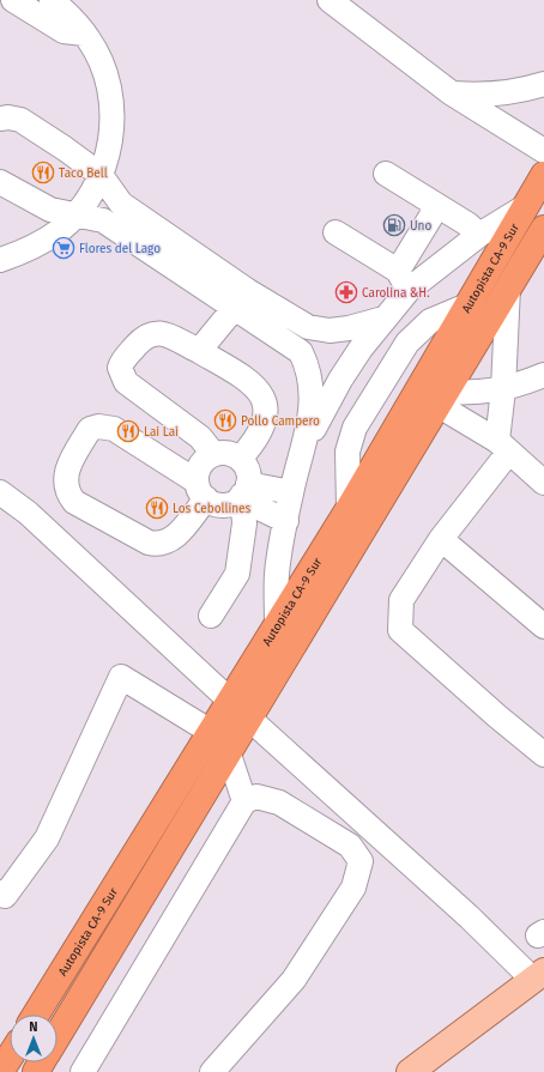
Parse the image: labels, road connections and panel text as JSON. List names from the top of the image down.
{
  "streets": {
    "highway": ["Autopista CA-9 Sur"]
  },
  "places": {
    "restaurant": [
      "Taco Bell",
      "Pollo Campero",
      "Lai Lai",
      "Los Cebollines"
    ],
    "fuel station": ["Uno"],
    "supermarket": ["Flores del Lago"],
    "pharmacy": ["Carolina &H."]
  },
  "north": "top"
}
